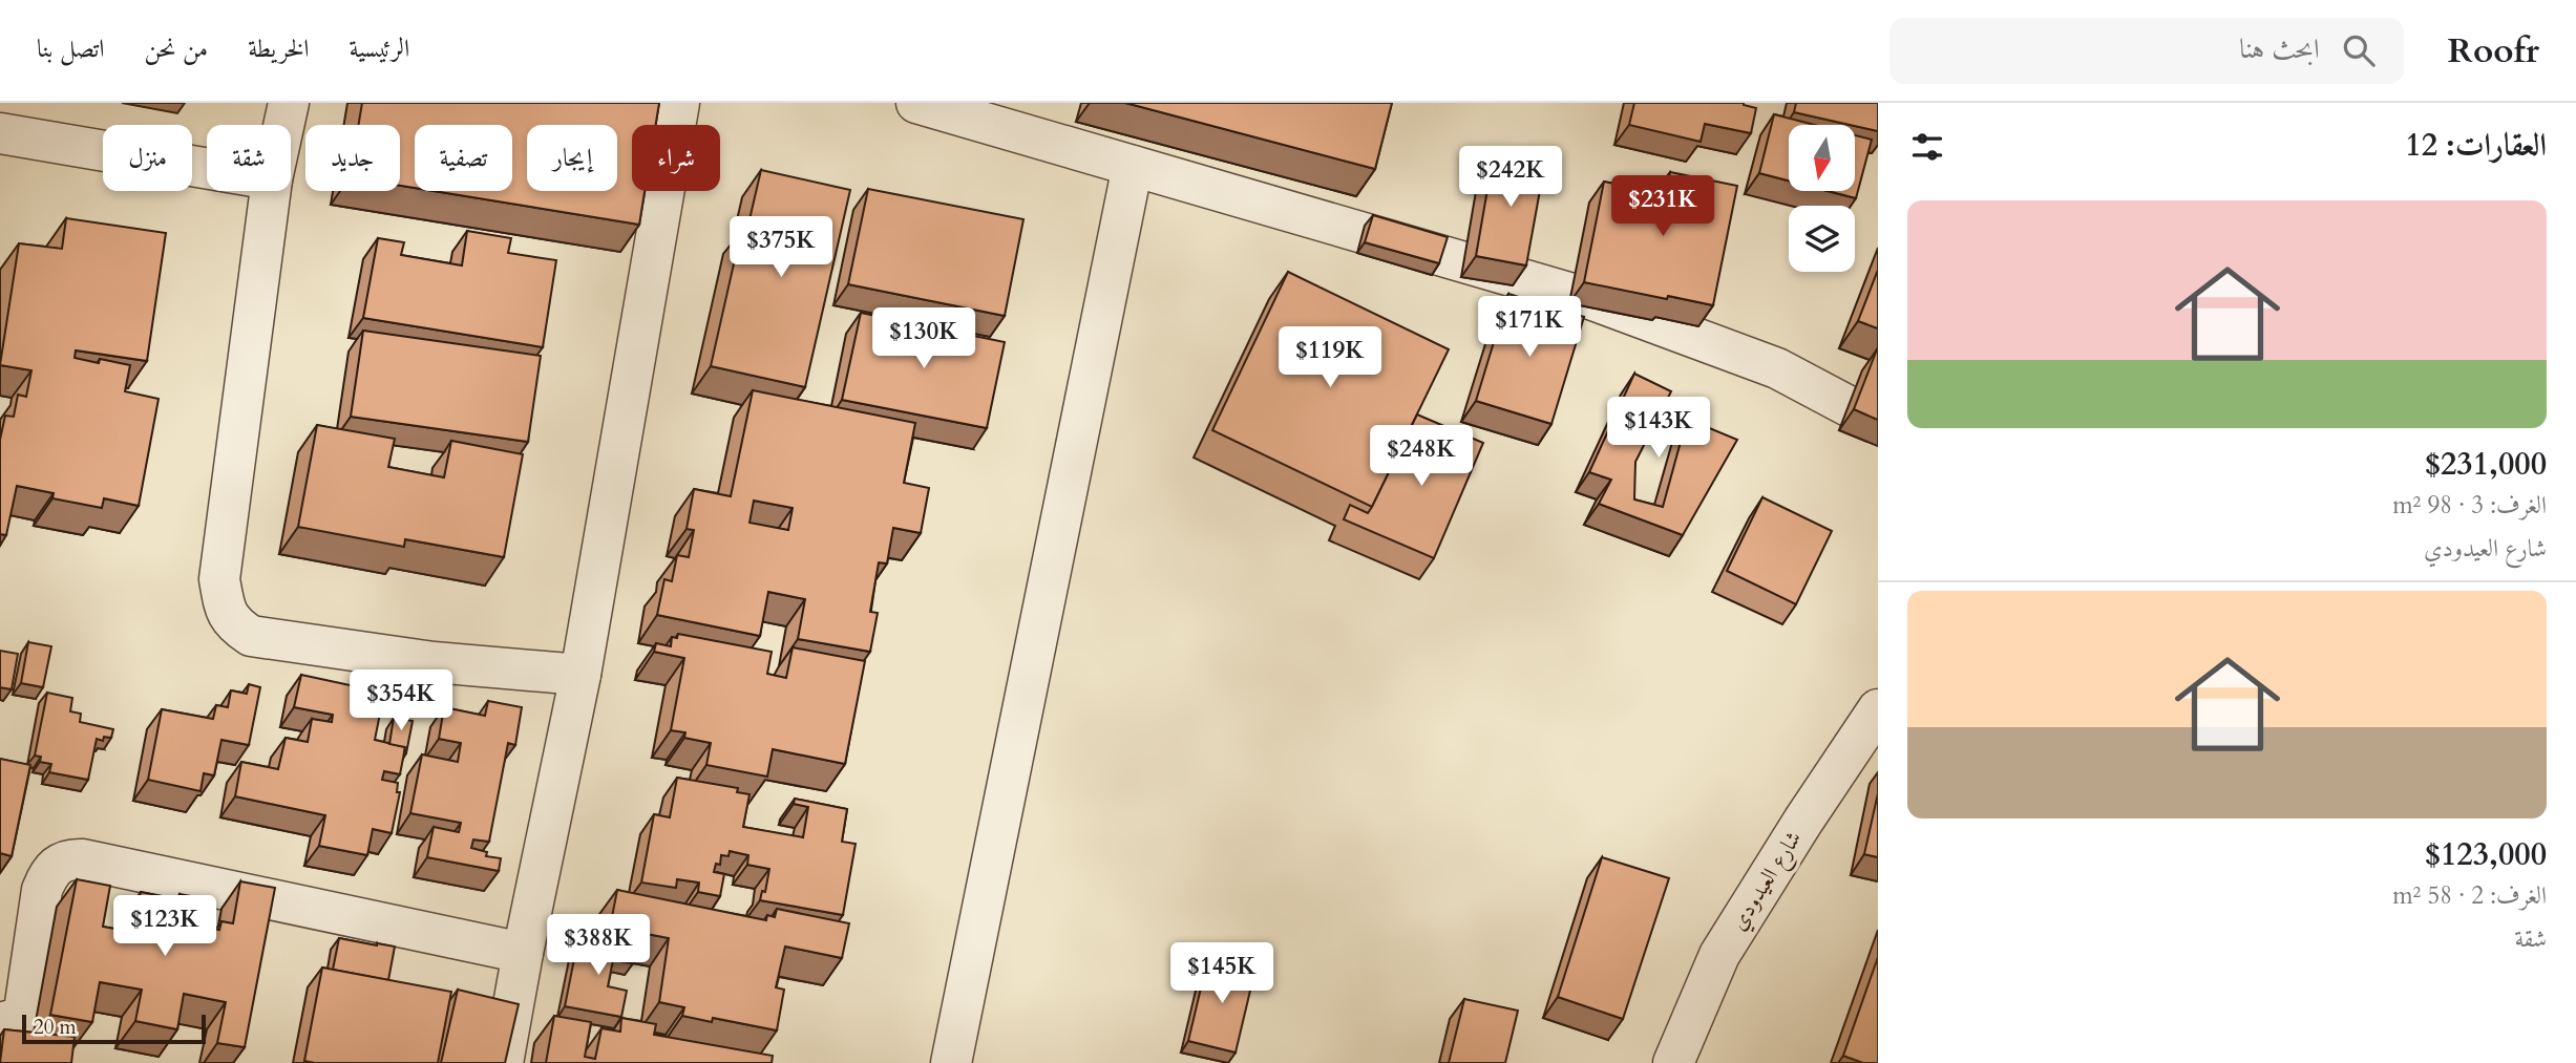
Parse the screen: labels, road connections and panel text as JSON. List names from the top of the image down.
{
  "streets": {
    "street": ["شارع العيدودي"]
  },
  "scale_bar": "20 m",
  "north": "bottom",
  "page": {
    "header": "Roofr",
    "search": "ابحث هنا",
    "nav": [
      "الرئيسية",
      "الخريطة",
      "من نحن",
      "اتصل بنا"
    ],
    "heading": "العقارات: 12",
    "chip": [
      "شراء",
      "إيجار",
      "تصفية",
      "جديد",
      "شقة",
      "منزل"
    ],
    "price": [
      "$242K",
      "$231K",
      "$375K",
      "$171K",
      "$130K",
      "$119K",
      "$143K",
      "$248K",
      "$354K",
      "$123K",
      "$388K",
      "$145K"
    ],
    "list": [
      {
        "name": "$231,000",
        "note": "الغرف: 3 · 98 m² · شارع العيدودي"
      },
      {
        "name": "$123,000",
        "note": "الغرف: 2 · 58 m² · شقة"
      }
    ],
    "scale": "20 m"
  }
}
